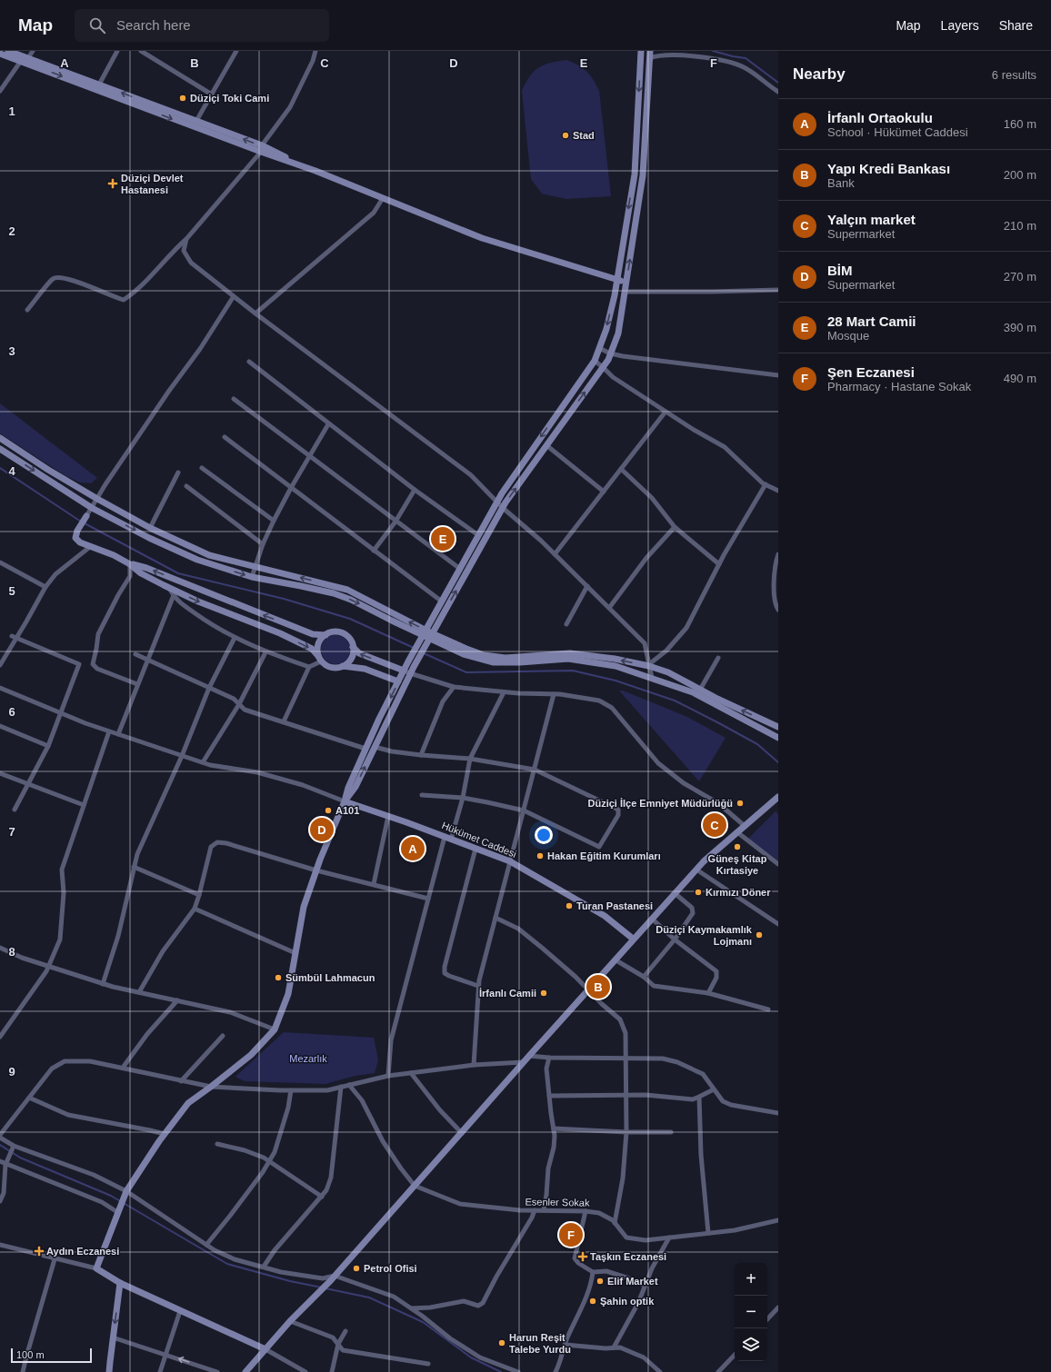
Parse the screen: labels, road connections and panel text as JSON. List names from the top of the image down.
{
  "streets": {
    "street": ["Hükümet Caddesi", "Esenler Sokak"]
  },
  "parks": ["Mezarlık"],
  "places": {
    "other": [
      "Düziçi Toki Cami",
      "Stad",
      "Düziçi İlçe Emniyet Müdürlüğü",
      "A101",
      "Güneş Kitap Kırtasiye",
      "Hakan Eğitim Kurumları",
      "Kırmızı Döner",
      "Turan Pastanesi",
      "Düziçi Kaymakamlık Lojmanı",
      "Sümbül Lahmacun",
      "İrfanlı Camii",
      "Petrol Ofisi",
      "Elif Market",
      "Şahin optik",
      "Harun Reşit Talebe Yurdu"
    ],
    "health": ["Düziçi Devlet Hastanesi", "Aydın Eczanesi", "Taşkın Eczanesi"]
  },
  "scale_bar": "100 m",
  "page": {
    "header": "Map",
    "search": "Search here",
    "nav": ["Map", "Layers", "Share"],
    "heading": ["Nearby", "6 results"],
    "list": [
      {
        "mark": "A",
        "name": "İrfanlı Ortaokulu",
        "note": "School · Hükümet Caddesi",
        "value": "160 m"
      },
      {
        "mark": "B",
        "name": "Yapı Kredi Bankası",
        "note": "Bank",
        "value": "200 m"
      },
      {
        "mark": "C",
        "name": "Yalçın market",
        "note": "Supermarket",
        "value": "210 m"
      },
      {
        "mark": "D",
        "name": "BİM",
        "note": "Supermarket",
        "value": "270 m"
      },
      {
        "mark": "E",
        "name": "28 Mart Camii",
        "note": "Mosque",
        "value": "390 m"
      },
      {
        "mark": "F",
        "name": "Şen Eczanesi",
        "note": "Pharmacy · Hastane Sokak",
        "value": "490 m"
      }
    ],
    "pins": [
      "E",
      "C",
      "D",
      "A",
      "B",
      "F"
    ],
    "map_buttons": ["+", "−"],
    "scale": "100 m"
  },
  "grid": {
    "columns": [
      "A",
      "B",
      "C",
      "D",
      "E",
      "F"
    ],
    "rows": [
      "1",
      "2",
      "3",
      "4",
      "5",
      "6",
      "7",
      "8",
      "9"
    ]
  }
}
